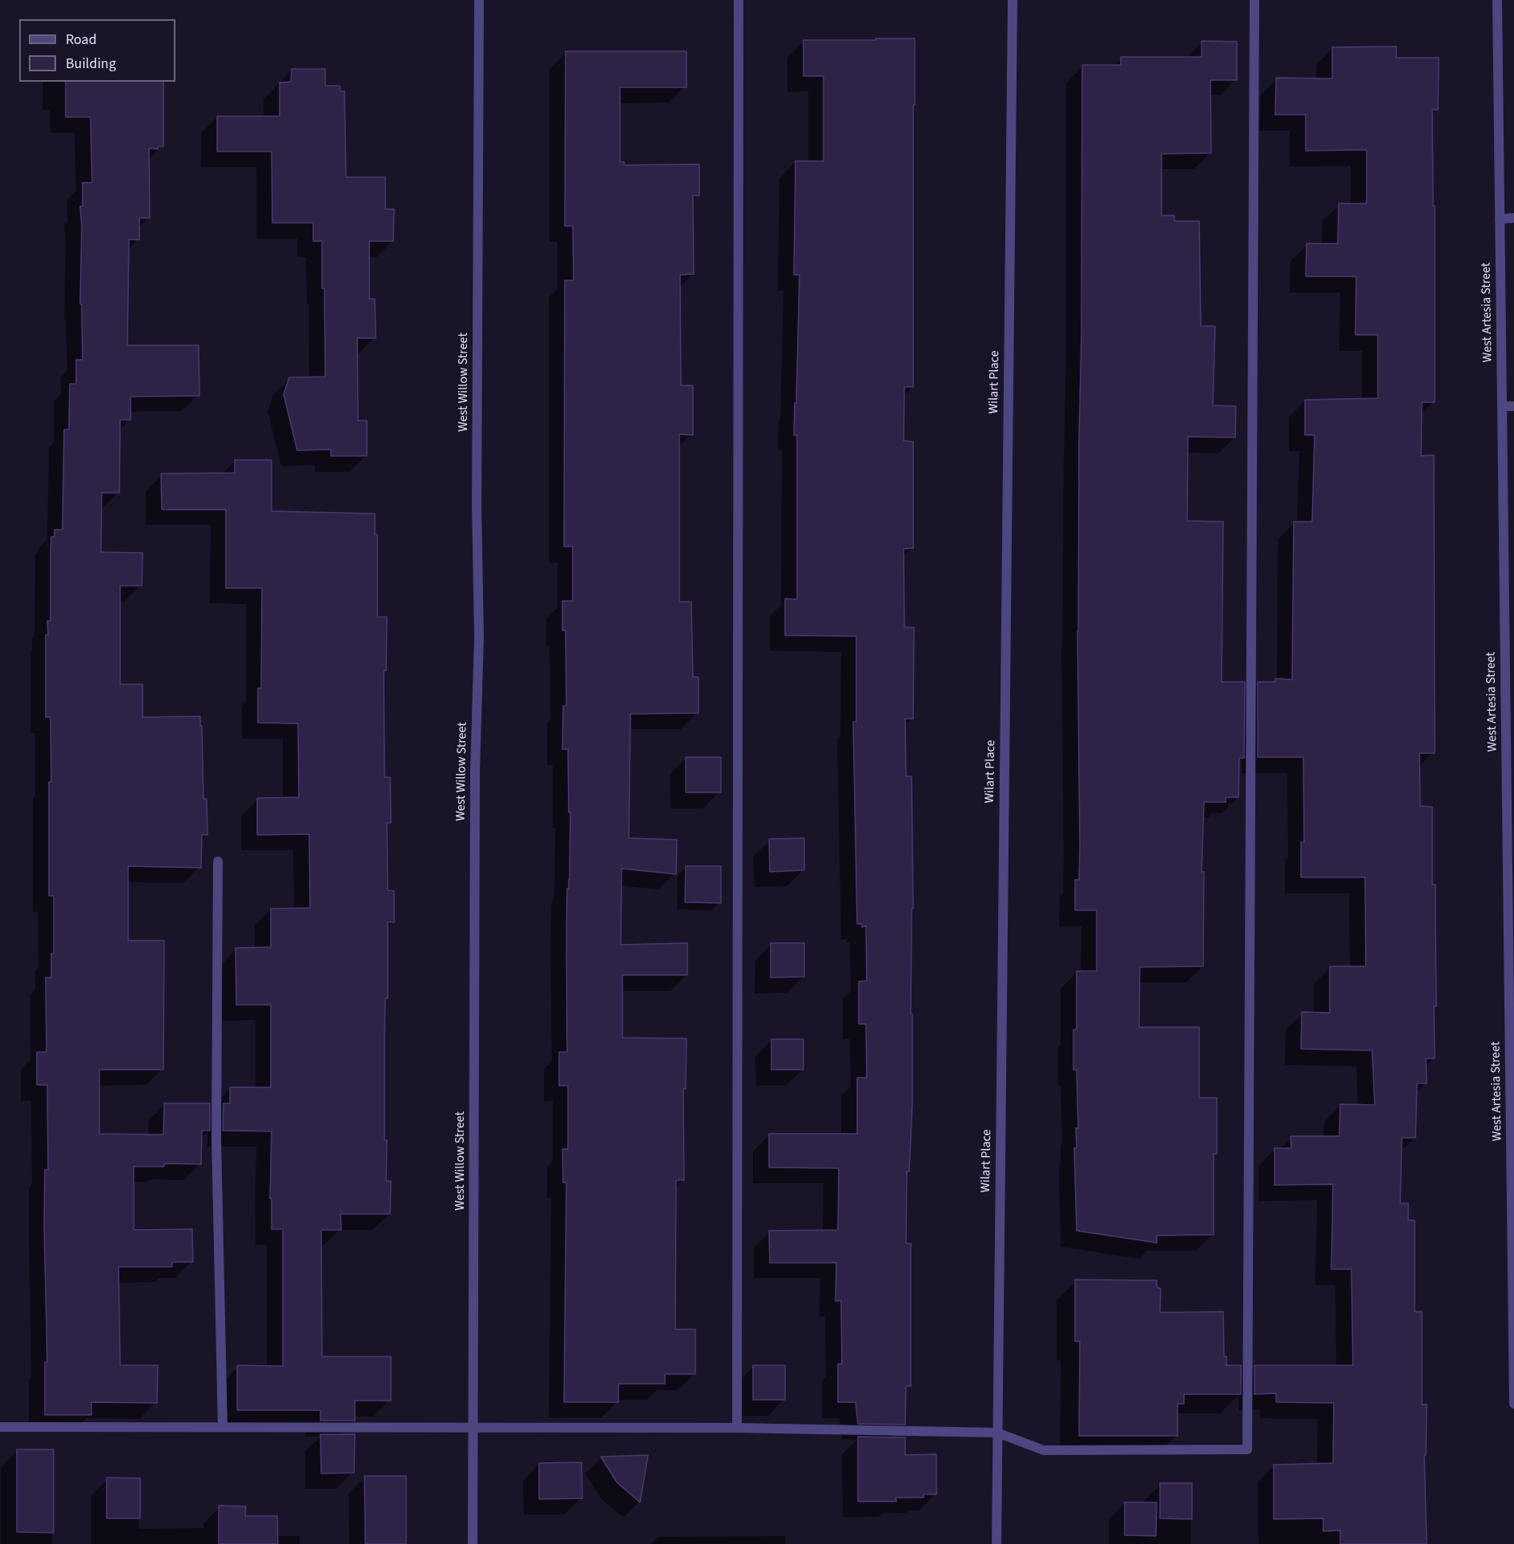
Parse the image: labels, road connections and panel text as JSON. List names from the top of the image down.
{
  "streets": {
    "street": ["West Artesia Street", "West Willow Street", "Wilart Place"]
  },
  "legend": ["Road", "Building"]
}
